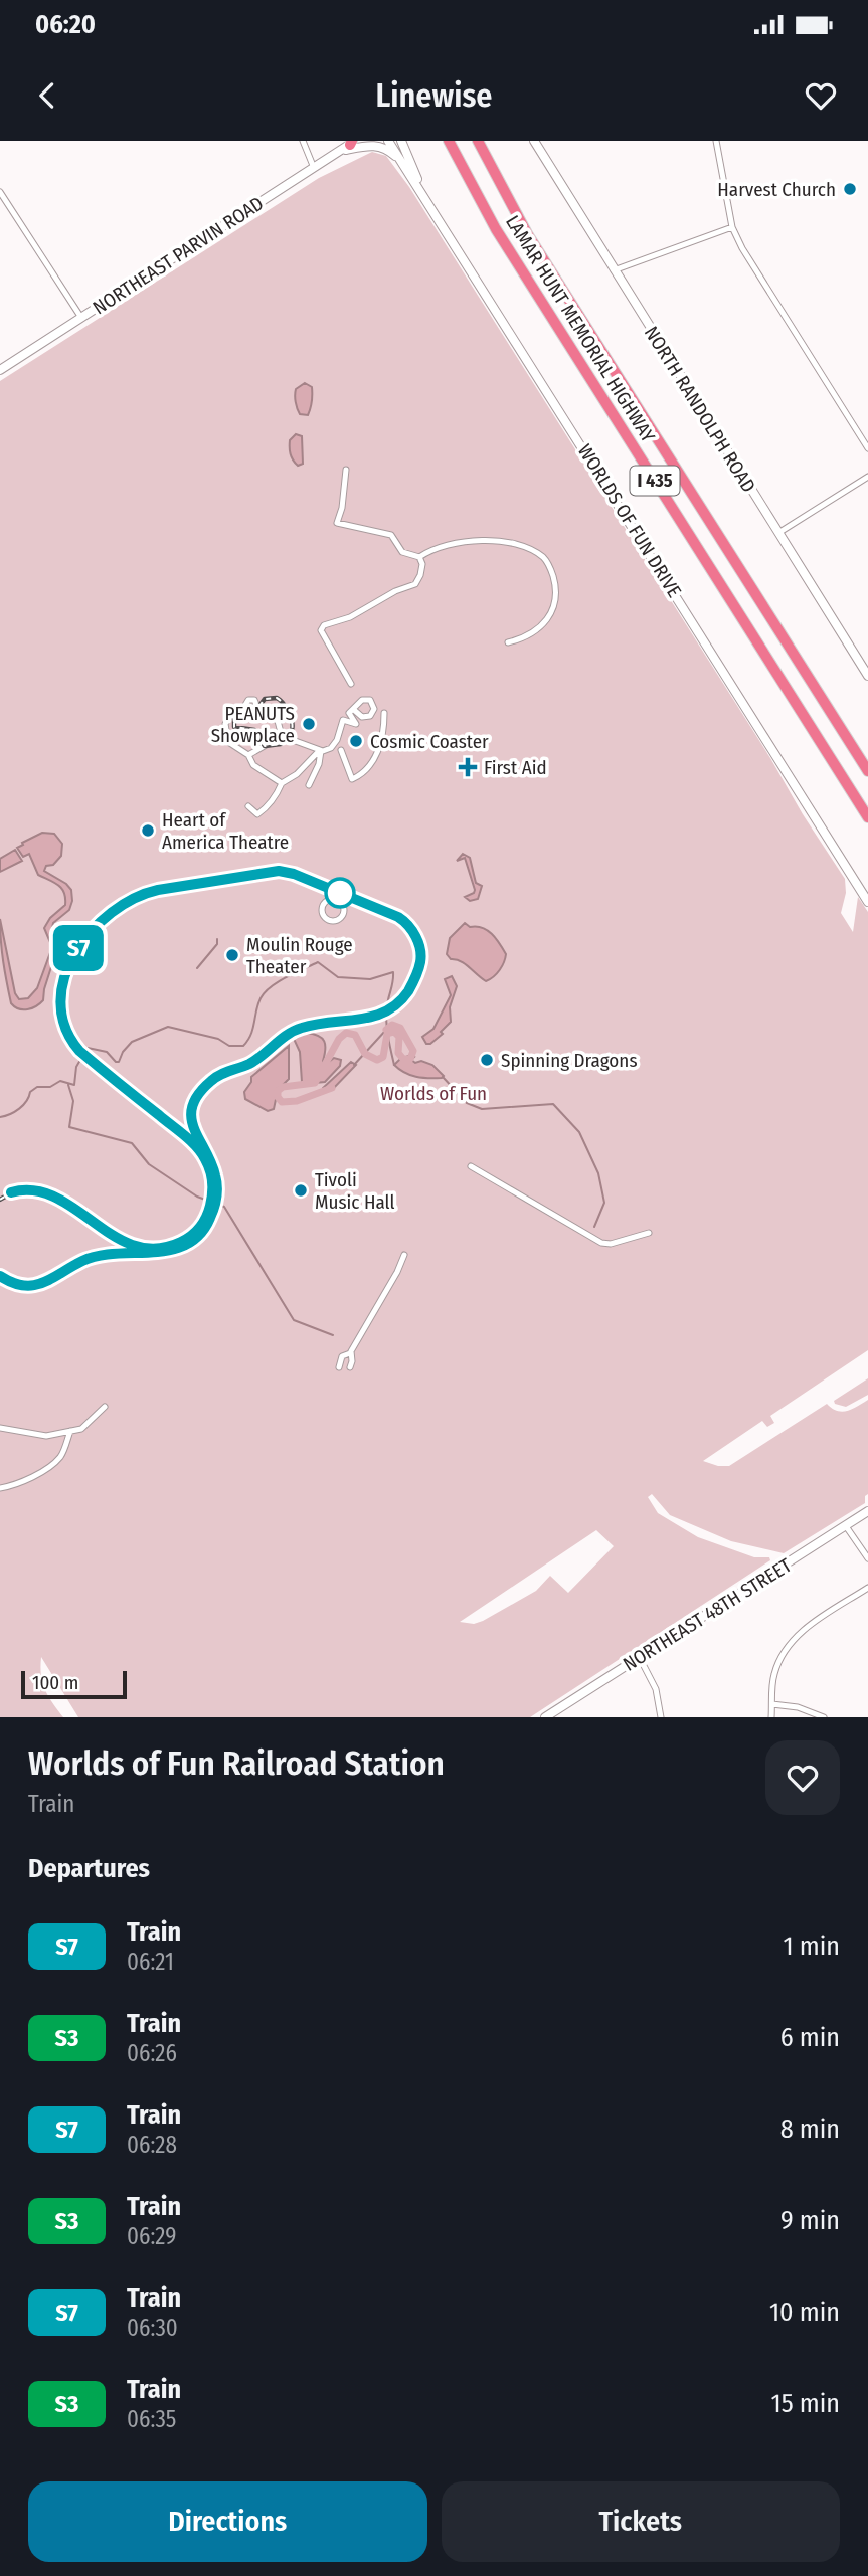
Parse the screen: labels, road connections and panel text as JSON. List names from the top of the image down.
{
  "streets": {
    "highway": ["LAMAR HUNT MEMORIAL HIGHWAY", "I 435"],
    "main road": [
      "NORTHEAST PARVIN ROAD",
      "NORTH RANDOLPH ROAD",
      "WORLDS OF FUN DRIVE",
      "NORTHEAST 48TH STREET"
    ]
  },
  "parks": ["Worlds of Fun"],
  "places": {
    "other": [
      "Harvest Church",
      "PEANUTS Showplace",
      "Cosmic Coaster",
      "Heart of America Theatre",
      "Moulin Rouge Theater",
      "Spinning Dragons",
      "Tivoli Music Hall"
    ],
    "health": ["First Aid"]
  },
  "scale_bar": "100 m",
  "page": {
    "status": "06:20",
    "header": "Linewise",
    "on_map": "S7",
    "scale": "100 m",
    "heading": [
      ["Worlds of Fun Railroad Station", "Train"],
      "Departures"
    ],
    "list": [
      {
        "mark": "S7",
        "name": "Train",
        "note": "06:21",
        "value": "1 min"
      },
      {
        "mark": "S3",
        "name": "Train",
        "note": "06:26",
        "value": "6 min"
      },
      {
        "mark": "S7",
        "name": "Train",
        "note": "06:28",
        "value": "8 min"
      },
      {
        "mark": "S3",
        "name": "Train",
        "note": "06:29",
        "value": "9 min"
      },
      {
        "mark": "S7",
        "name": "Train",
        "note": "06:30",
        "value": "10 min"
      },
      {
        "mark": "S3",
        "name": "Train",
        "note": "06:35",
        "value": "15 min"
      }
    ],
    "buttons": ["Directions", "Tickets"]
  }
}
